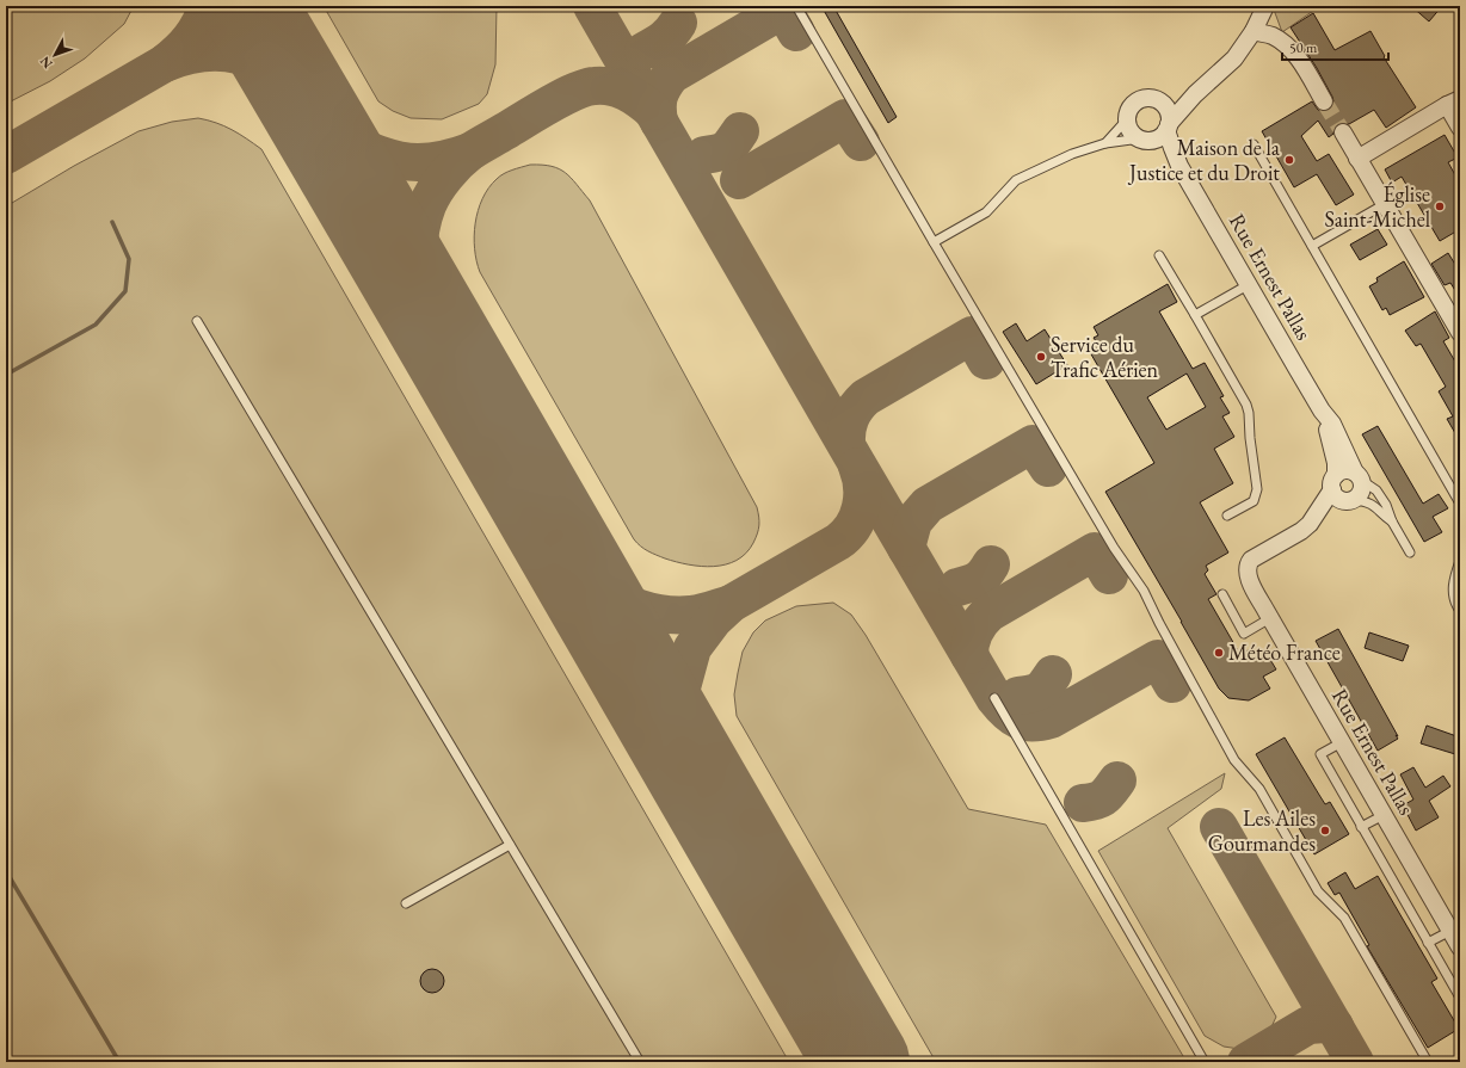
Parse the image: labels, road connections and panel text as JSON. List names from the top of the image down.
{
  "streets": {
    "street": ["Rue Ernest Pallas"]
  },
  "places": [
    "Maison de la Justice et du Droit",
    "Église Saint-Michel",
    "Service du Trafic Aérien",
    "Météo France",
    "Les Ailes Gourmandes"
  ],
  "scale_bar": "50 m",
  "north": "bottom left"
}
